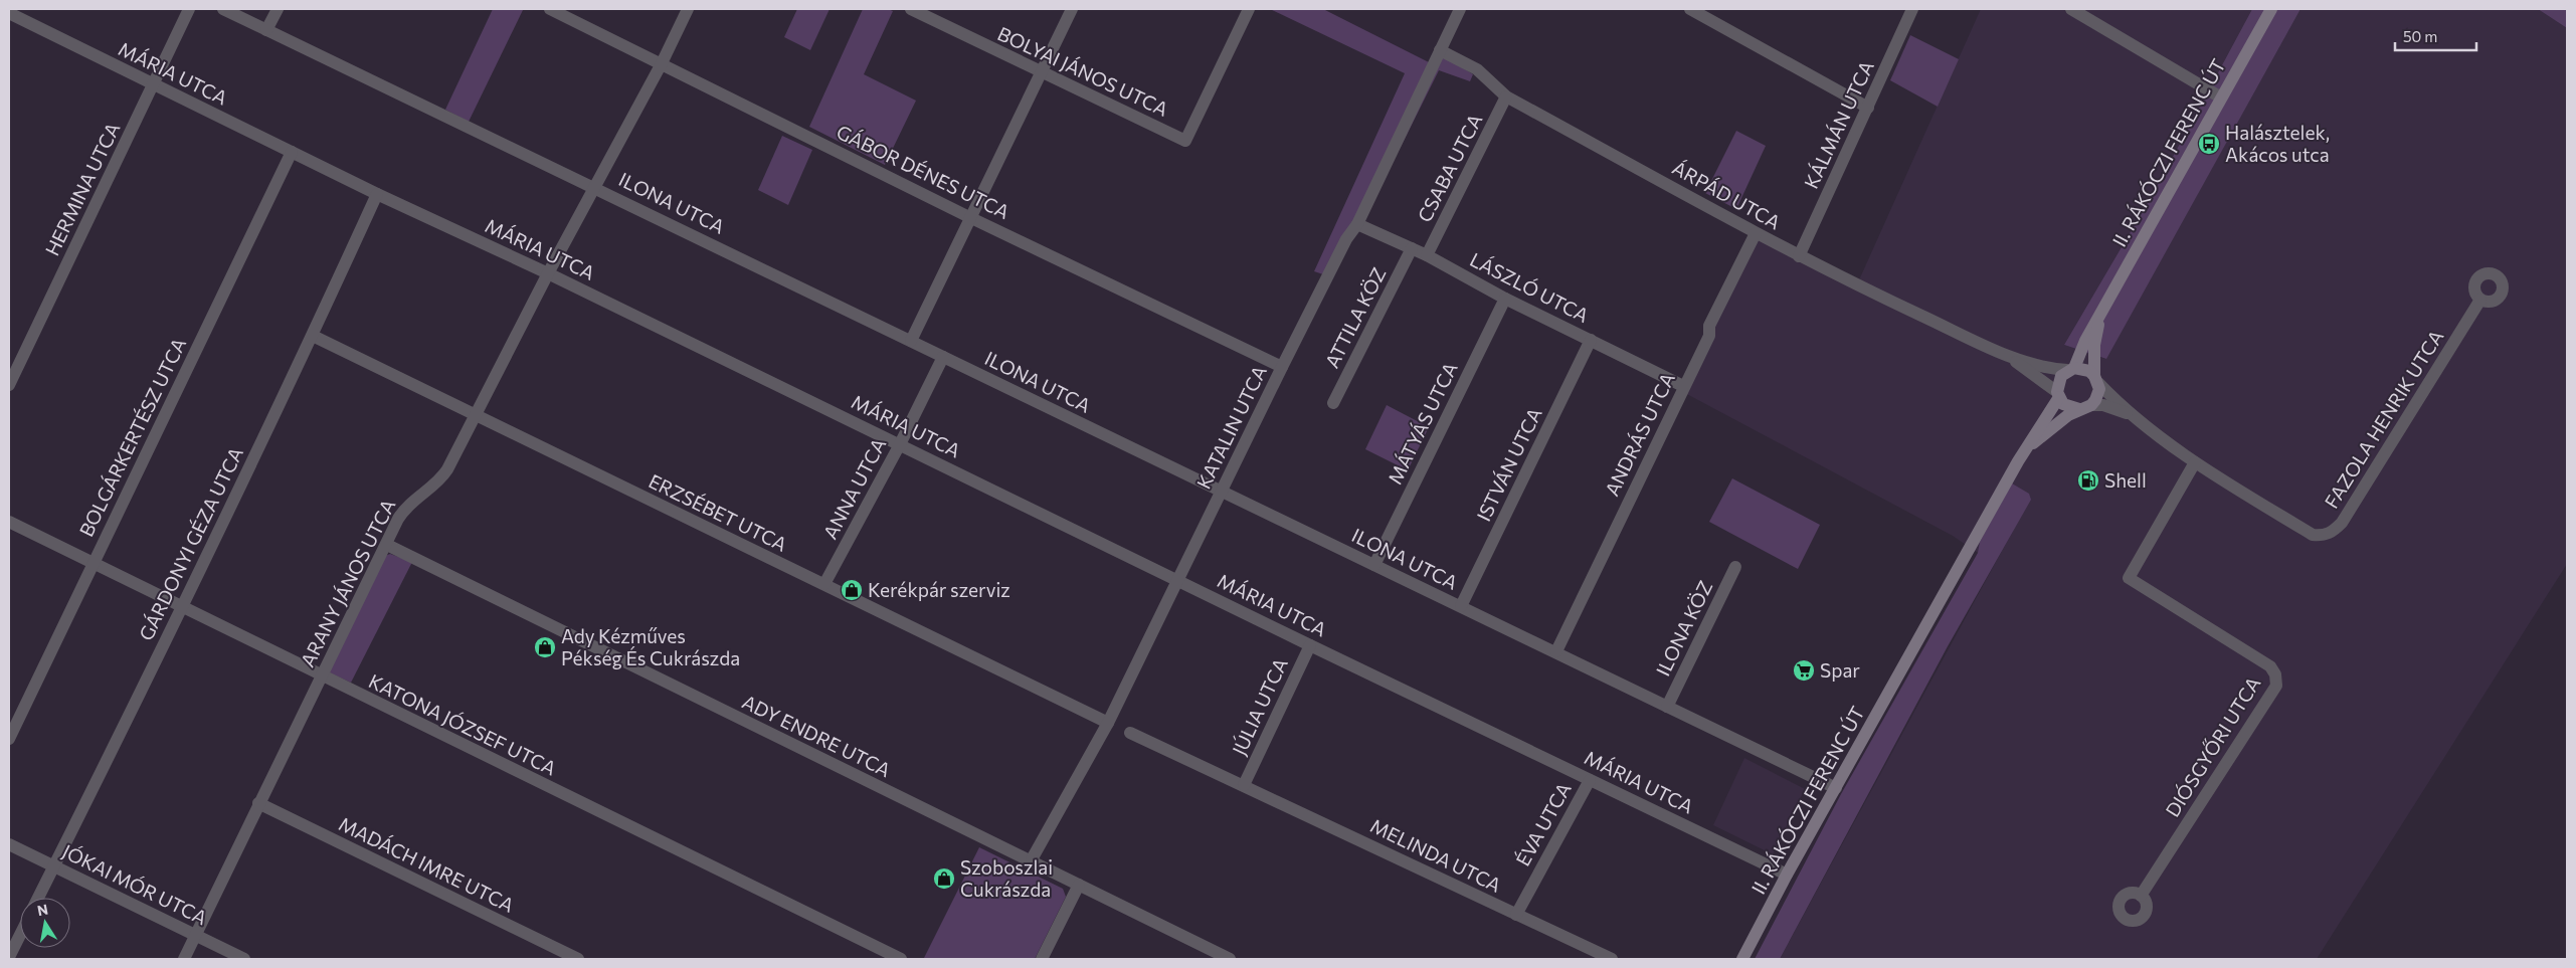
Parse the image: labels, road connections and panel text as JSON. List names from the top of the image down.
{
  "streets": {
    "main road": ["II. RÁKÓCZI FERENC ÚT"],
    "street": [
      "BOLYAI JÁNOS UTCA",
      "MÁRIA UTCA",
      "KÁLMÁN UTCA",
      "CSABA UTCA",
      "GÁBOR DÉNES UTCA",
      "HERMINA UTCA",
      "ÁRPÁD UTCA",
      "ILONA UTCA",
      "LÁSZLÓ UTCA",
      "ATTILA KÖZ",
      "FAZOLA HENRIK UTCA",
      "MÁTYÁS UTCA",
      "KATALIN UTCA",
      "ANDRÁS UTCA",
      "BOLGÁRKERTÉSZ UTCA",
      "ISTVÁN UTCA",
      "ANNA UTCA",
      "ERZSÉBET UTCA",
      "GÁRDONYI GÉZA UTCA",
      "ARANY JÁNOS UTCA",
      "ILONA KÖZ",
      "JÚLIA UTCA",
      "KATONA JÓZSEF UTCA",
      "ADY ENDRE UTCA",
      "DIÓSGYŐRI UTCA",
      "ÉVA UTCA",
      "MELINDA UTCA",
      "MADÁCH IMRE UTCA",
      "JÓKAI MÓR UTCA"
    ]
  },
  "crossings": [
    ["MÁRIA UTCA", "II. RÁKÓCZI FERENC ÚT"],
    ["MÁRIA UTCA", "HERMINA UTCA"],
    ["MÁRIA UTCA", "KATALIN UTCA"],
    ["MÁRIA UTCA", "BOLGÁRKERTÉSZ UTCA"],
    ["MÁRIA UTCA", "ANNA UTCA"],
    ["MÁRIA UTCA", "GÁRDONYI GÉZA UTCA"],
    ["MÁRIA UTCA", "ARANY JÁNOS UTCA"],
    ["MÁRIA UTCA", "JÚLIA UTCA"],
    ["MÁRIA UTCA", "ÉVA UTCA"],
    ["KÁLMÁN UTCA", "ÁRPÁD UTCA"],
    ["II. RÁKÓCZI FERENC ÚT", "ÁRPÁD UTCA"],
    ["II. RÁKÓCZI FERENC ÚT", "ILONA UTCA"],
    ["CSABA UTCA", "ÁRPÁD UTCA"],
    ["CSABA UTCA", "LÁSZLÓ UTCA"],
    ["GÁBOR DÉNES UTCA", "KATALIN UTCA"],
    ["GÁBOR DÉNES UTCA", "ARANY JÁNOS UTCA"],
    ["ÁRPÁD UTCA", "KATALIN UTCA"],
    ["ÁRPÁD UTCA", "ANDRÁS UTCA"],
    ["ILONA UTCA", "MÁTYÁS UTCA"],
    ["ILONA UTCA", "KATALIN UTCA"],
    ["ILONA UTCA", "ANDRÁS UTCA"],
    ["ILONA UTCA", "ISTVÁN UTCA"],
    ["ILONA UTCA", "ANNA UTCA"],
    ["ILONA UTCA", "ARANY JÁNOS UTCA"],
    ["ILONA UTCA", "ILONA KÖZ"],
    ["LÁSZLÓ UTCA", "ATTILA KÖZ"],
    ["LÁSZLÓ UTCA", "MÁTYÁS UTCA"],
    ["LÁSZLÓ UTCA", "KATALIN UTCA"],
    ["LÁSZLÓ UTCA", "ANDRÁS UTCA"],
    ["LÁSZLÓ UTCA", "ISTVÁN UTCA"],
    ["FAZOLA HENRIK UTCA", "DIÓSGYŐRI UTCA"],
    ["KATALIN UTCA", "ERZSÉBET UTCA"],
    ["KATALIN UTCA", "ADY ENDRE UTCA"],
    ["BOLGÁRKERTÉSZ UTCA", "KATONA JÓZSEF UTCA"],
    ["ANNA UTCA", "ERZSÉBET UTCA"],
    ["ERZSÉBET UTCA", "GÁRDONYI GÉZA UTCA"],
    ["ERZSÉBET UTCA", "ARANY JÁNOS UTCA"],
    ["GÁRDONYI GÉZA UTCA", "KATONA JÓZSEF UTCA"],
    ["GÁRDONYI GÉZA UTCA", "JÓKAI MÓR UTCA"],
    ["ARANY JÁNOS UTCA", "KATONA JÓZSEF UTCA"],
    ["ARANY JÁNOS UTCA", "ADY ENDRE UTCA"],
    ["ARANY JÁNOS UTCA", "MADÁCH IMRE UTCA"],
    ["ARANY JÁNOS UTCA", "JÓKAI MÓR UTCA"],
    ["JÚLIA UTCA", "MELINDA UTCA"],
    ["ÉVA UTCA", "MELINDA UTCA"]
  ],
  "places": {
    "bus stop": ["Halásztelek, Akácos utca"],
    "fuel station": ["Shell"],
    "shop": ["Kerékpár szerviz", "Ady Kézműves Pékség És Cukrászda", "Szoboszlai Cukrászda"],
    "supermarket": ["Spar"]
  },
  "scale_bar": "50 m",
  "north": "top"
}
